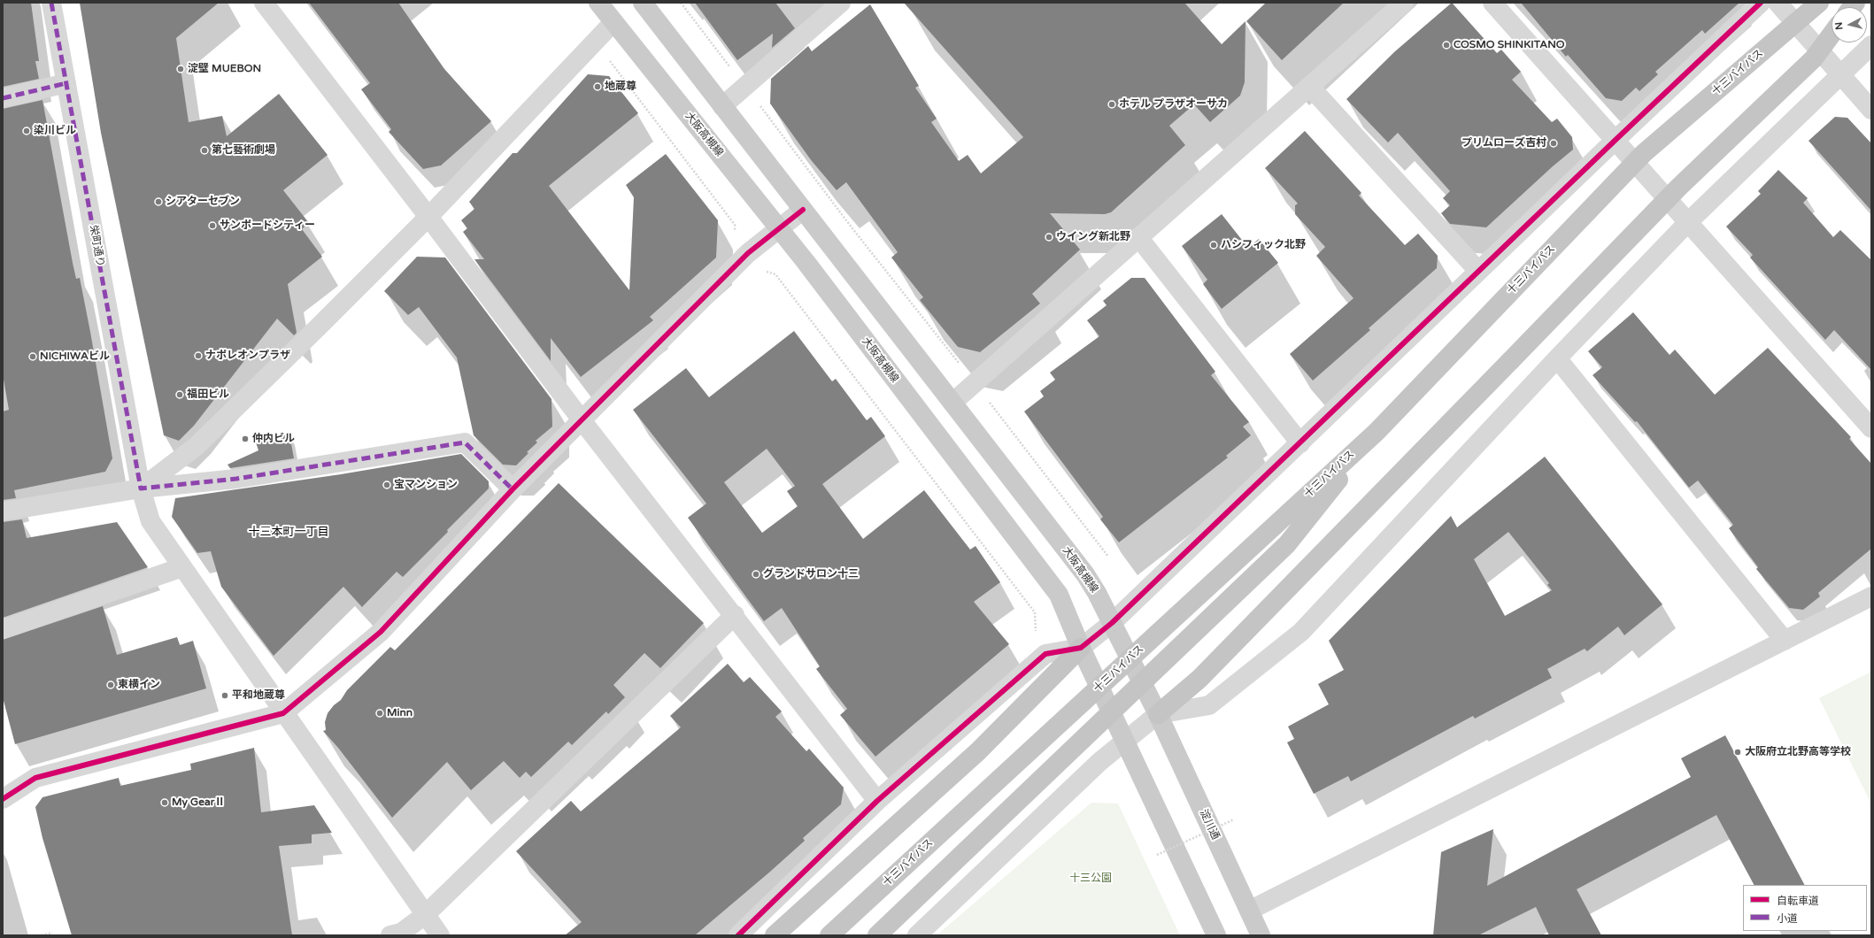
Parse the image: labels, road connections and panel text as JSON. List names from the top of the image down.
{
  "streets": {
    "highway": ["十三バイパス"],
    "main road": ["大阪高槻線", "淀川通"],
    "street": ["栄町通り"]
  },
  "crossings": [
    ["大阪高槻線", "淀川通"]
  ],
  "districts": ["十三本町一丁目"],
  "parks": ["十三公園"],
  "places": [
    "COSMO SHINKITANO",
    "淀壁 MUEBON",
    "地蔵尊",
    "ホテル プラザオーサカ",
    "染川ビル",
    "プリムローズ吉村",
    "第七藝術劇場",
    "シアターセブン",
    "サンポードシティー",
    "ウイング新北野",
    "ハシフィック北野",
    "ナポレオンプラザ",
    "NICHIWAビル",
    "福田ビル",
    "仲内ビル",
    "宝マンション",
    "グランドサロン十三",
    "東横イン",
    "平和地蔵尊",
    "Minn",
    "大阪府立北野高等学校",
    "My GearⅡ"
  ],
  "legend": ["自転車道", "小道"],
  "north": "left"
}
